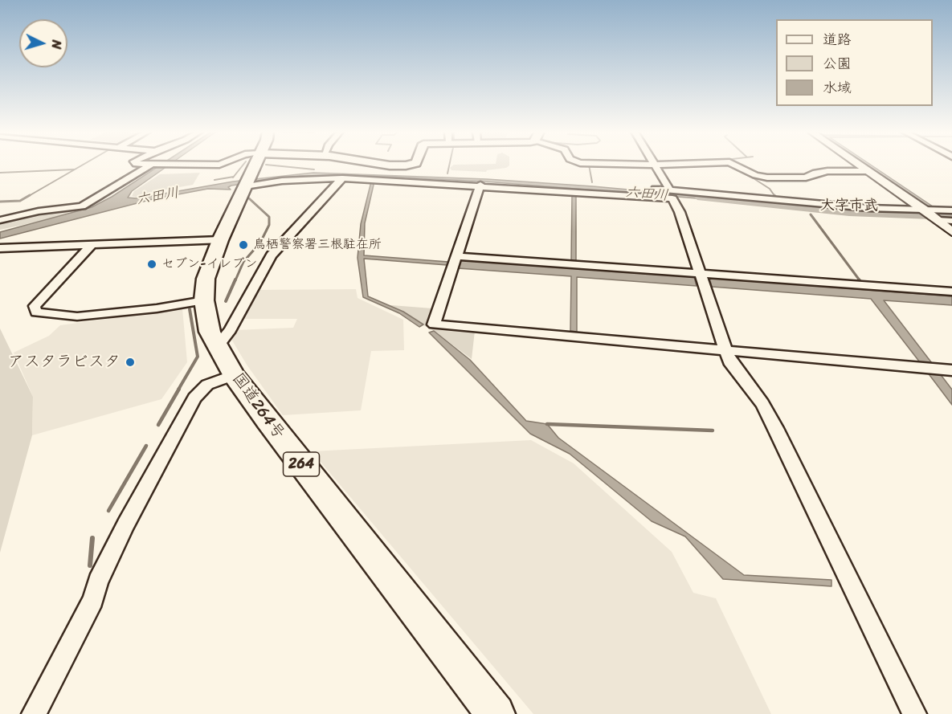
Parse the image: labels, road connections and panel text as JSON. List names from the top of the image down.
{
  "streets": {
    "highway": ["国道264号", "264"]
  },
  "districts": ["大字市武"],
  "water": ["六田川"],
  "places": ["鳥栖警察署三根駐在所", "セブン-イレブン", "アスタラビスタ"],
  "legend": ["道路", "公園", "水域"],
  "north": "right"
}
